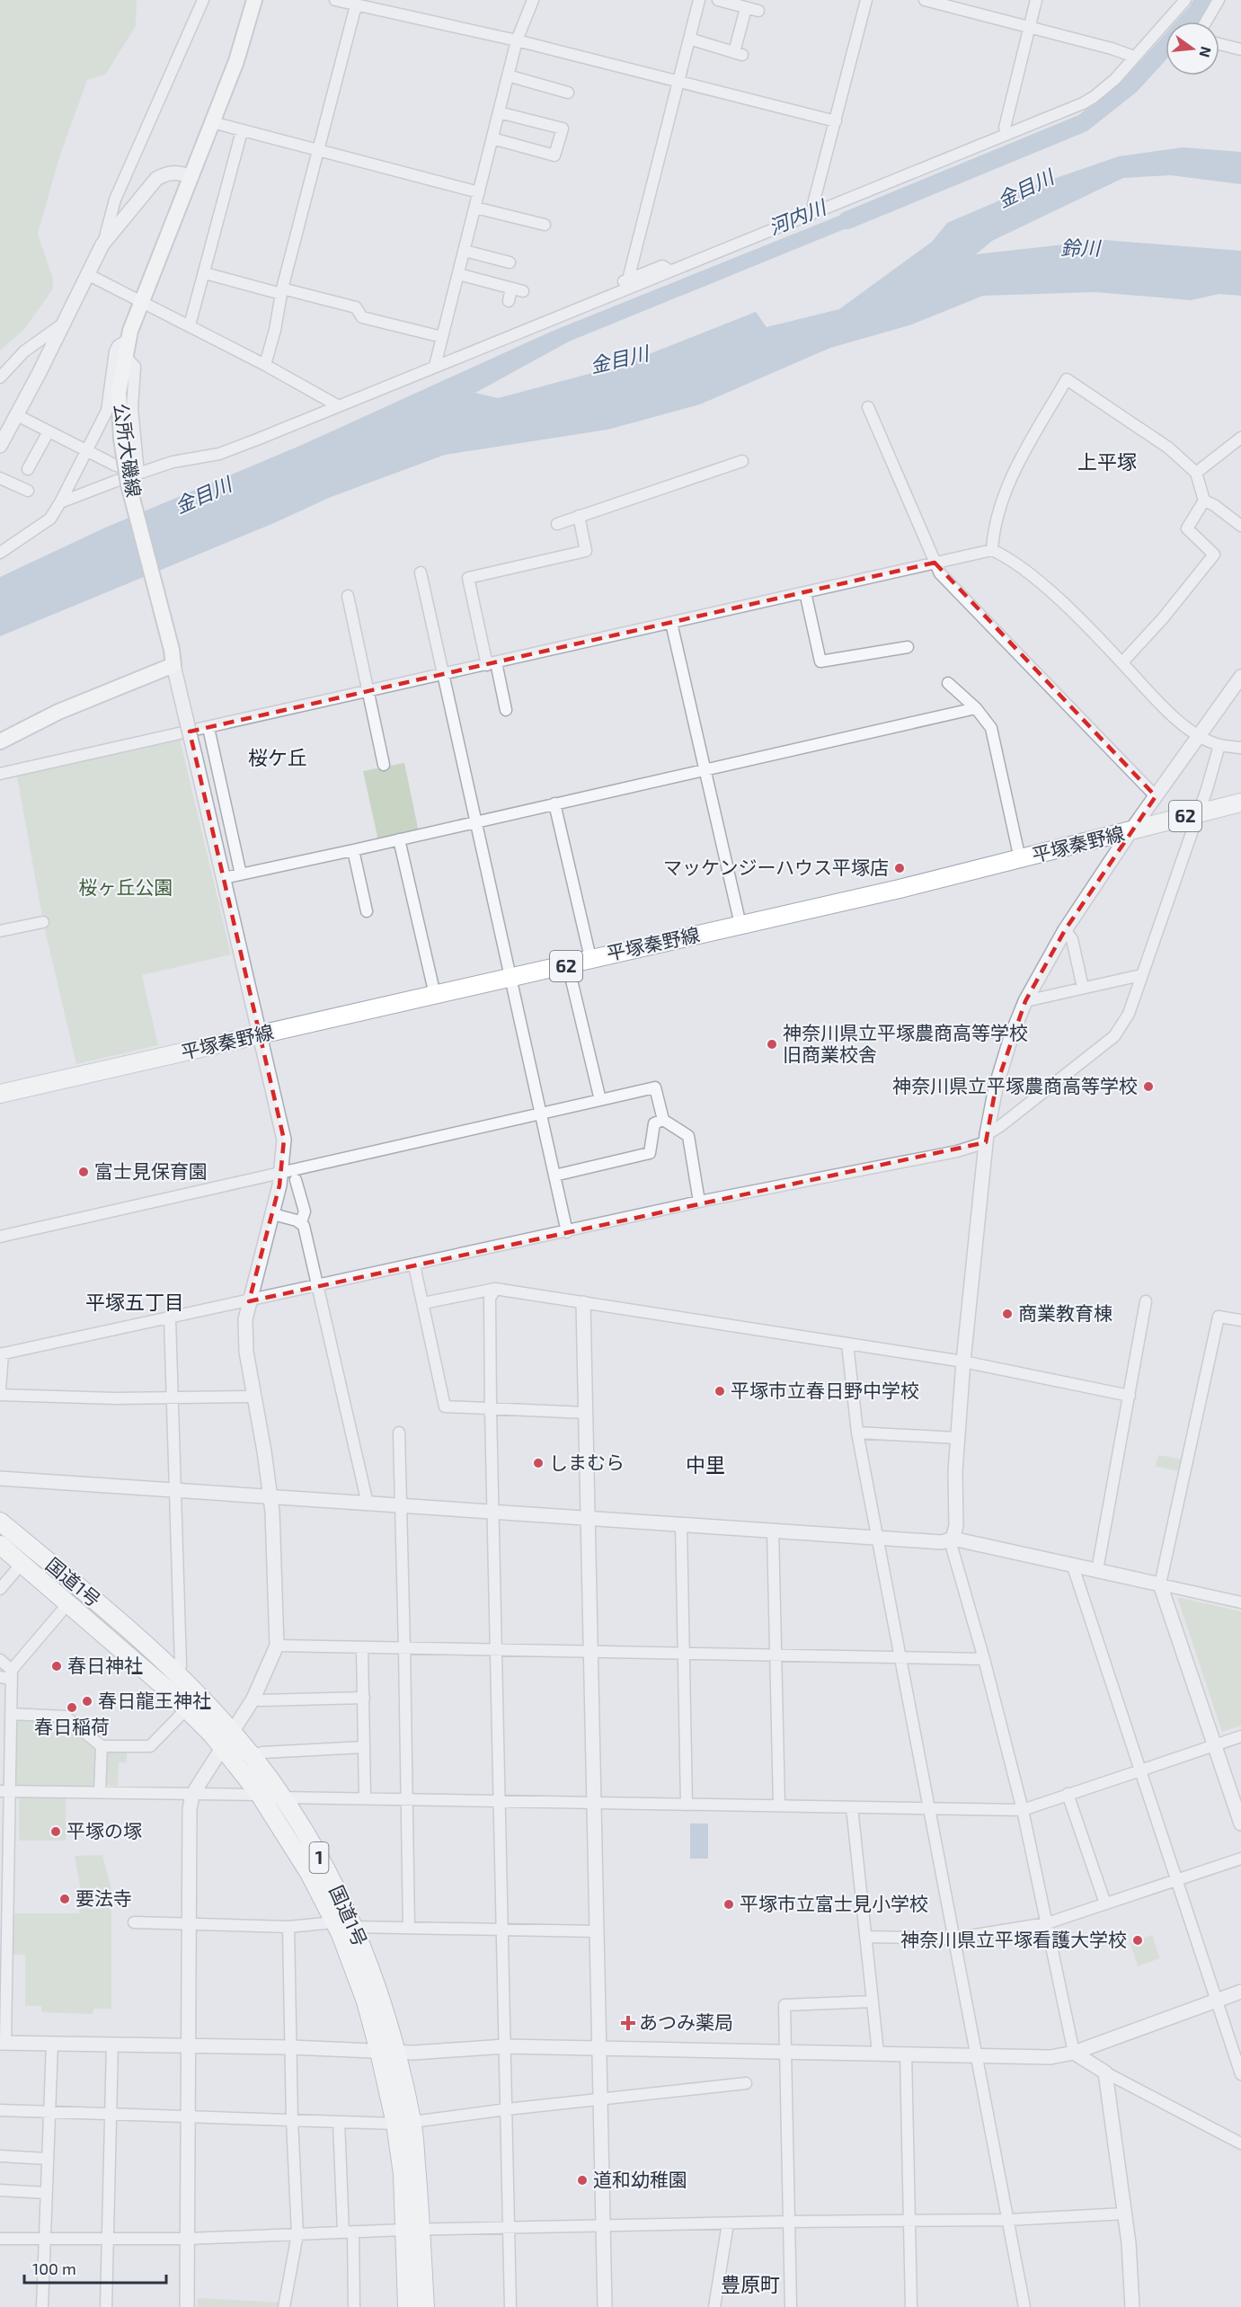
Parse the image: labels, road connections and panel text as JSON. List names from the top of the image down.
{
  "streets": {
    "main road": [
      "公所大磯線",
      "62",
      "平塚秦野線",
      "国道1号",
      "1"
    ]
  },
  "districts": [
    "上平塚",
    "桜ケ丘",
    "平塚五丁目",
    "中里",
    "豊原町"
  ],
  "water": ["金目川", "河内川", "鈴川"],
  "parks": ["桜ヶ丘公園"],
  "places": {
    "other": [
      "マッケンジーハウス平塚店",
      "神奈川県立平塚農商高等学校 旧商業校舎",
      "神奈川県立平塚農商高等学校",
      "富士見保育園",
      "商業教育棟",
      "平塚市立春日野中学校",
      "しまむら",
      "春日神社",
      "春日龍王神社",
      "春日稲荷",
      "平塚の塚",
      "要法寺",
      "平塚市立富士見小学校",
      "神奈川県立平塚看護大学校",
      "道和幼稚園"
    ],
    "health": ["あつみ薬局"]
  },
  "scale_bar": "100 m",
  "north": "right"
}
